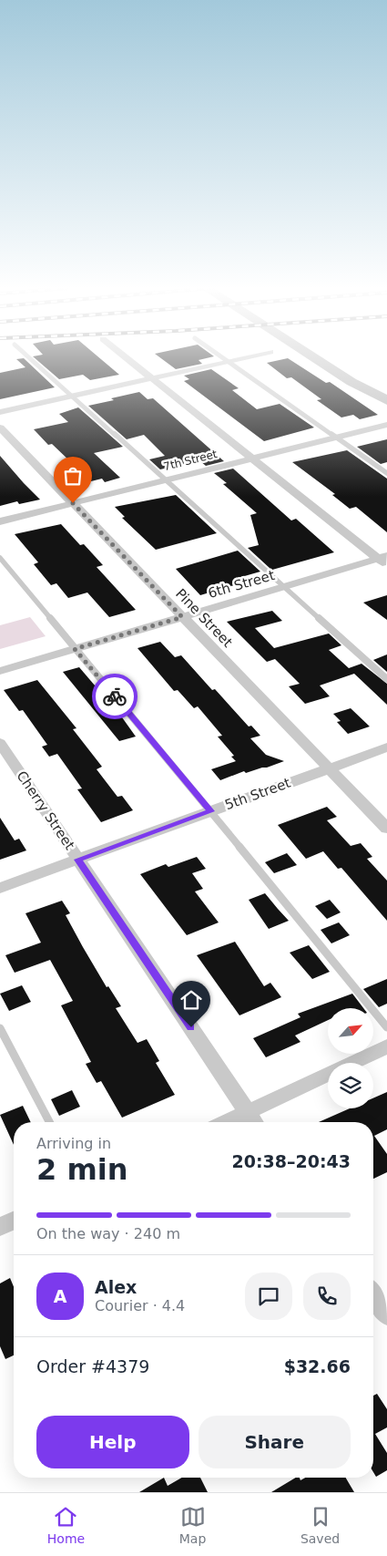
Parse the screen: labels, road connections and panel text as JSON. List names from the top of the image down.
{
  "streets": {
    "street": [
      "7th Street",
      "6th Street",
      "Pine Street",
      "5th Street",
      "Cherry Street"
    ]
  },
  "crossings": [
    ["7th Street", "Pine Street"],
    ["6th Street", "Pine Street"],
    ["Pine Street", "5th Street"],
    ["5th Street", "Cherry Street"]
  ],
  "north": "top right",
  "page": {
    "heading": ["2 min", "Arriving in", "20:38–20:43"],
    "panel": [
      "Alex",
      "Courier · 4.4",
      "Order #4379",
      "$32.66"
    ],
    "bar": "On the way · 240 m",
    "round": "A",
    "buttons": ["Help", "Share"],
    "tabs": ["Home", "Map", "Saved"]
  }
}
